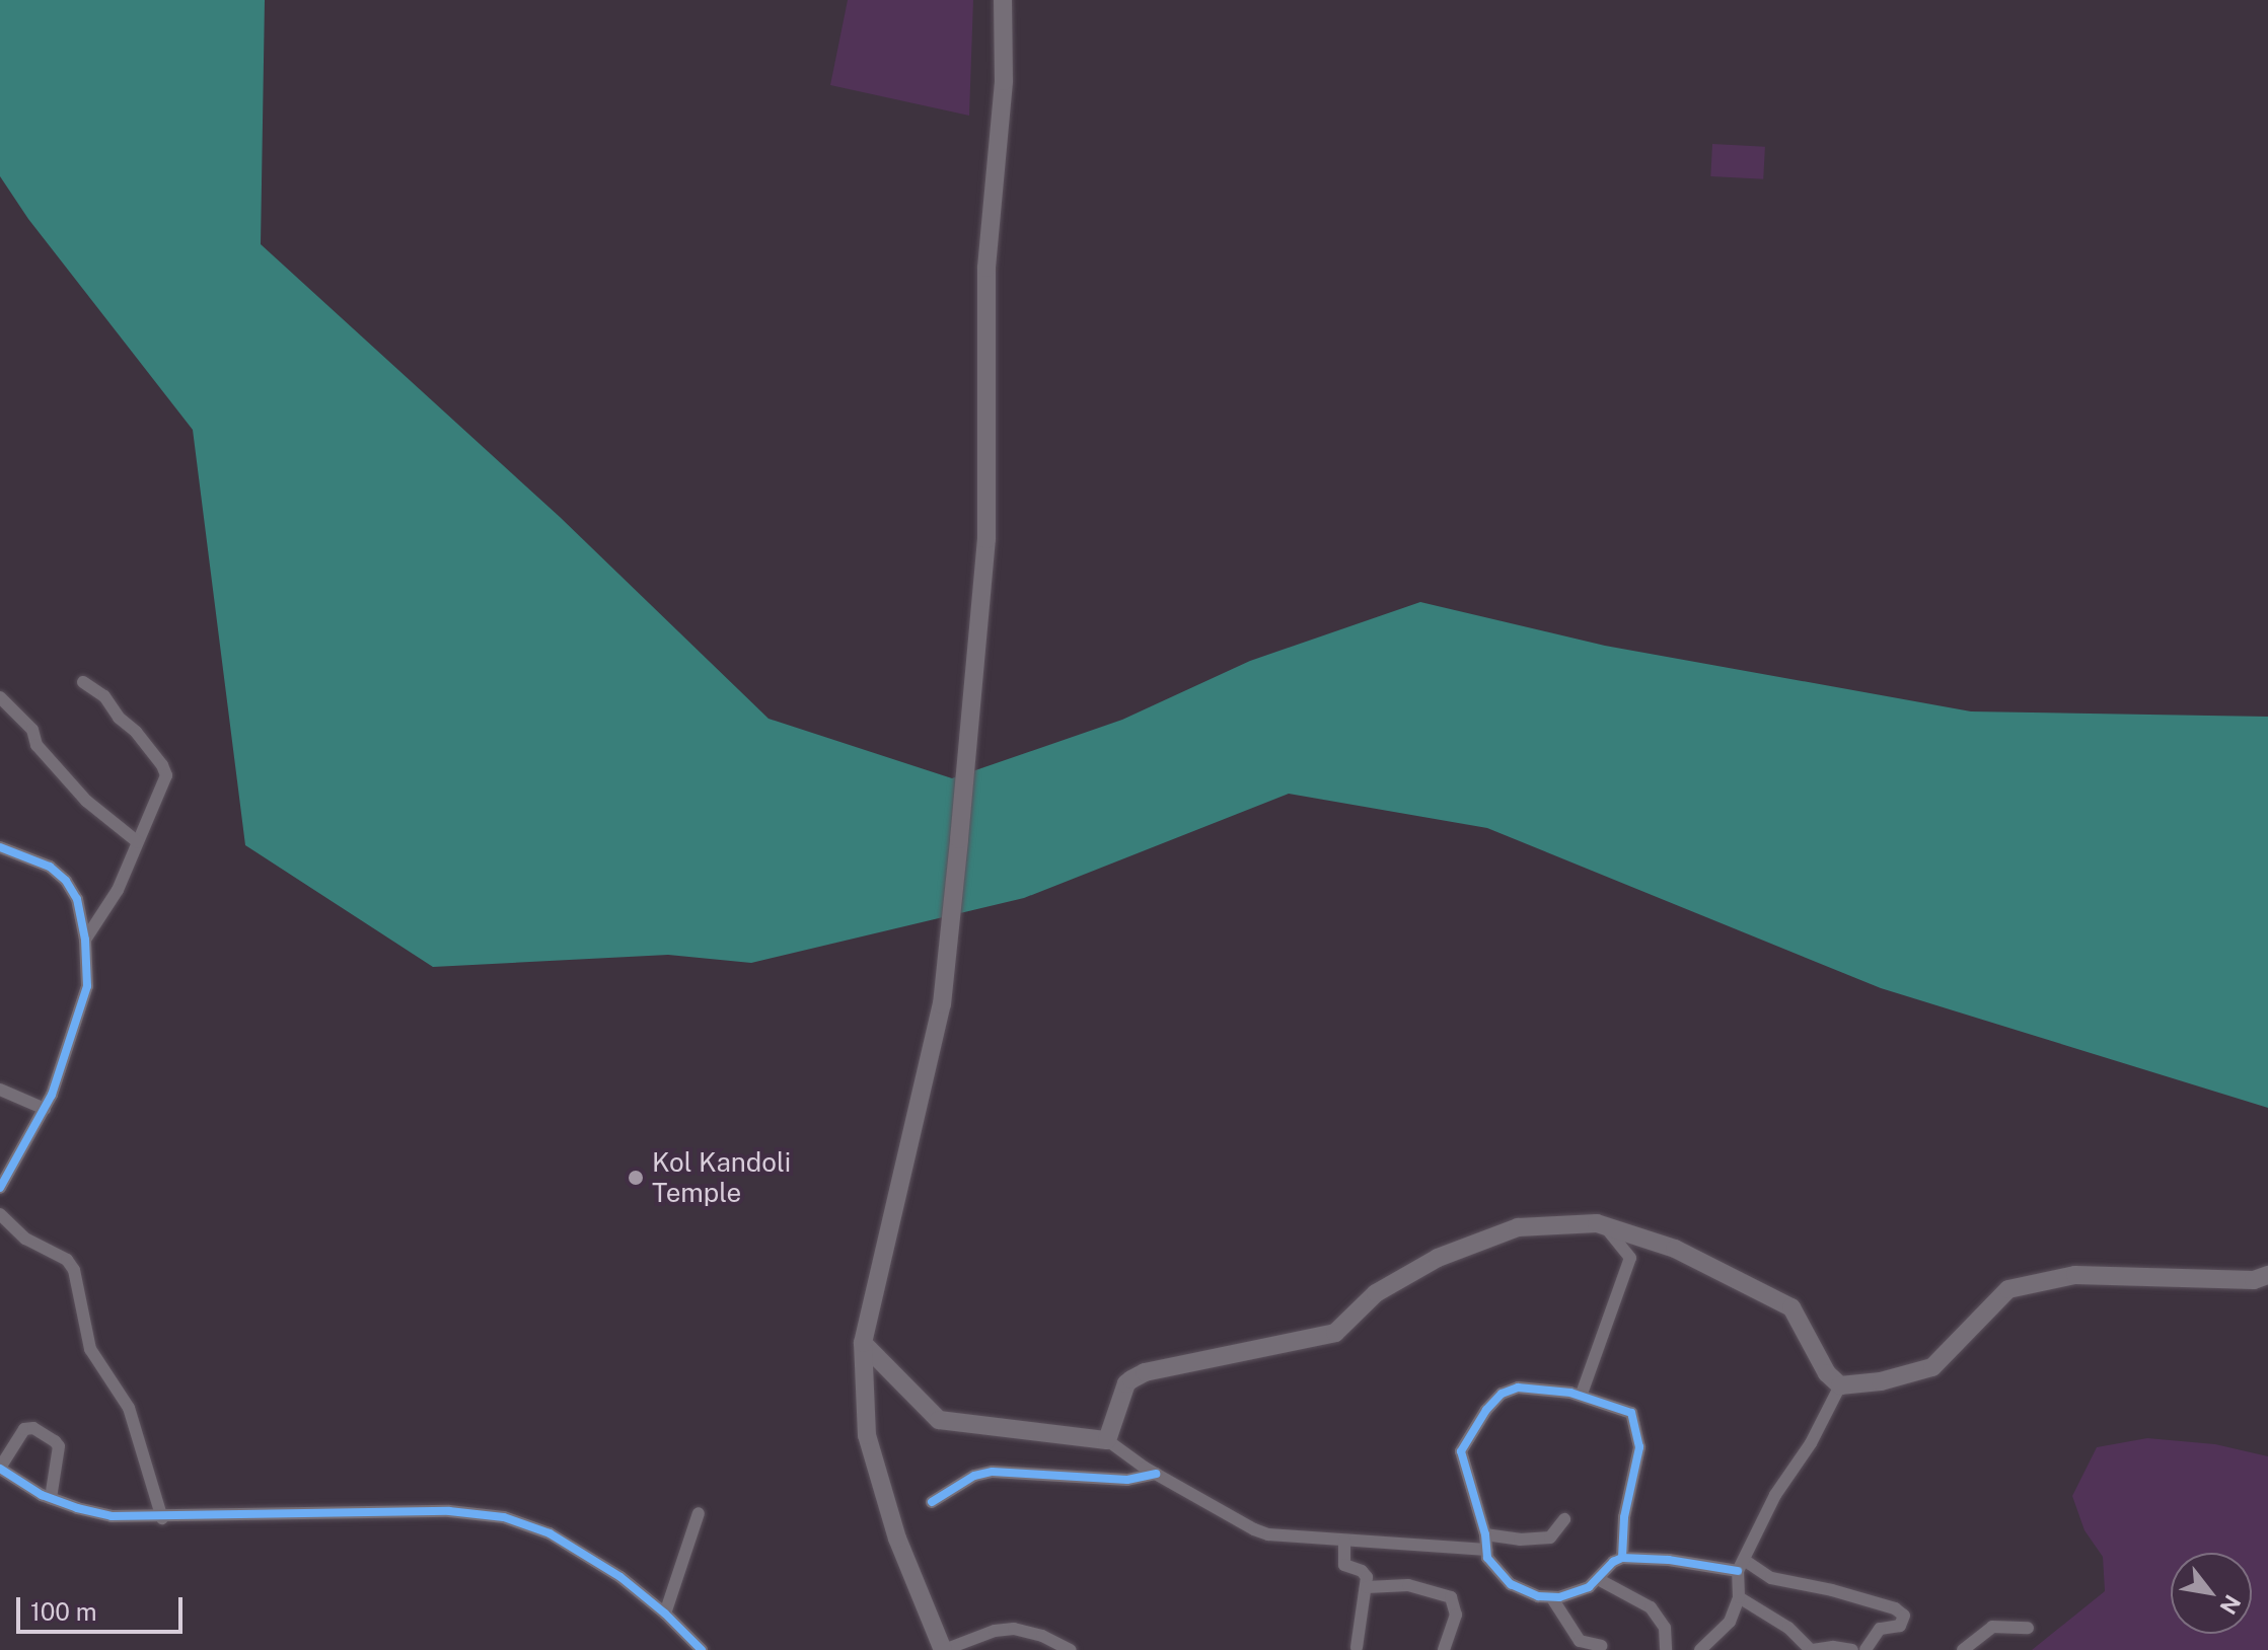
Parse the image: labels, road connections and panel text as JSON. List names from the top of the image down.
{
  "places": ["Kol Kandoli Temple"],
  "scale_bar": "100 m",
  "north": "bottom right"
}
